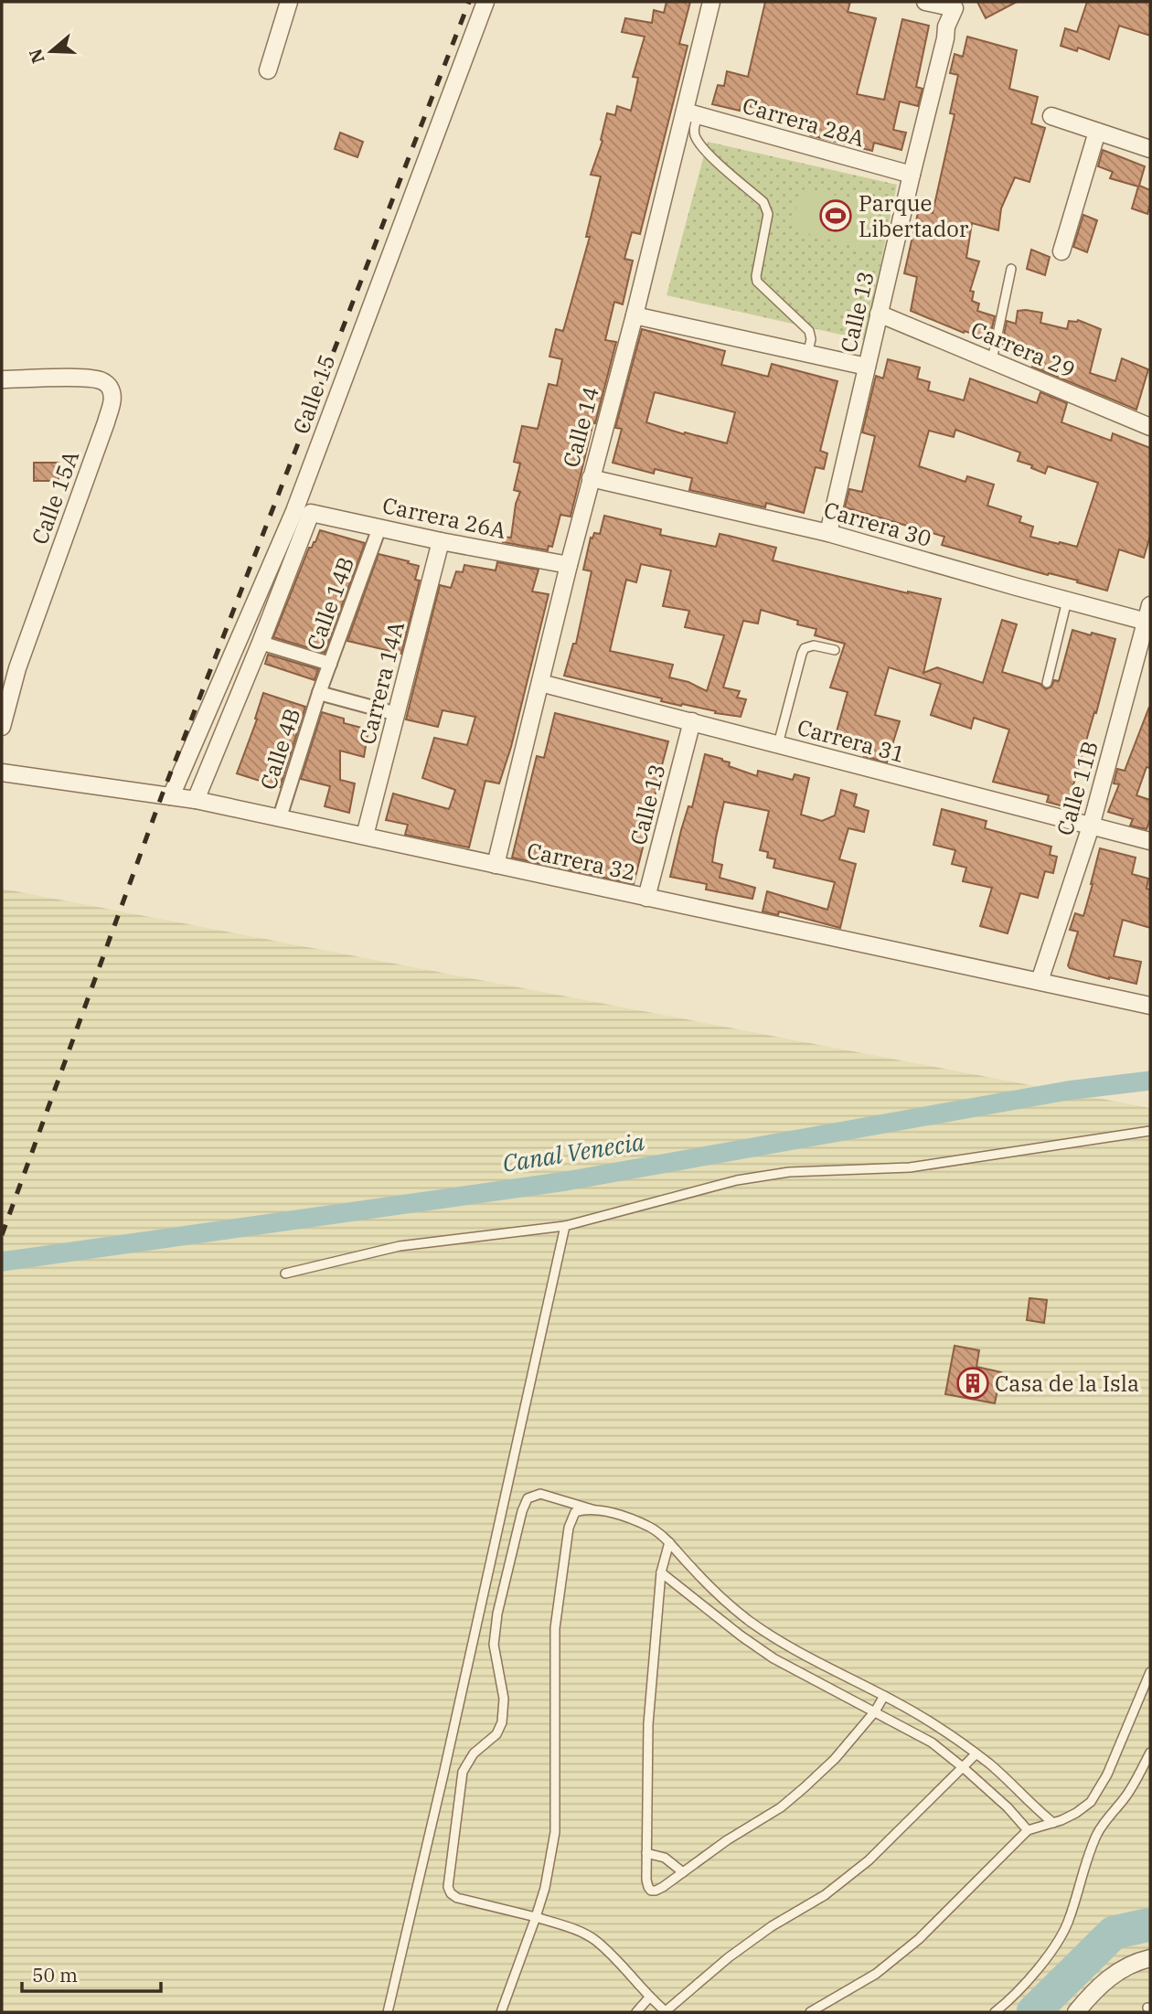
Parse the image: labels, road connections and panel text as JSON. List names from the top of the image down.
{
  "streets": {
    "street": [
      "Carrera 28A",
      "Calle 13",
      "Carrera 29",
      "Calle 15",
      "Calle 14",
      "Calle 15A",
      "Carrera 26A",
      "Carrera 30",
      "Calle 14B",
      "Carrera 14A",
      "Carrera 31",
      "Calle 4B",
      "Calle 11B",
      "Carrera 32"
    ]
  },
  "crossings": [
    ["Carrera 28A", "Calle 13"],
    ["Carrera 28A", "Calle 14"],
    ["Calle 13", "Carrera 29"],
    ["Calle 13", "Carrera 30"],
    ["Calle 13", "Carrera 31"],
    ["Calle 13", "Carrera 32"],
    ["Calle 15", "Carrera 32"],
    ["Calle 14", "Carrera 26A"],
    ["Calle 14", "Carrera 30"],
    ["Calle 14", "Carrera 31"],
    ["Calle 14", "Carrera 32"],
    ["Carrera 26A", "Calle 14B"],
    ["Carrera 26A", "Carrera 14A"],
    ["Carrera 30", "Calle 11B"],
    ["Calle 14B", "Calle 4B"],
    ["Carrera 14A", "Carrera 32"],
    ["Carrera 31", "Calle 11B"],
    ["Calle 4B", "Carrera 32"],
    ["Calle 11B", "Carrera 32"]
  ],
  "water": ["Canal Venecia"],
  "places": {
    "sports": ["Parque Libertador"],
    "building": ["Casa de la Isla"]
  },
  "scale_bar": "50 m",
  "north": "left"
}
